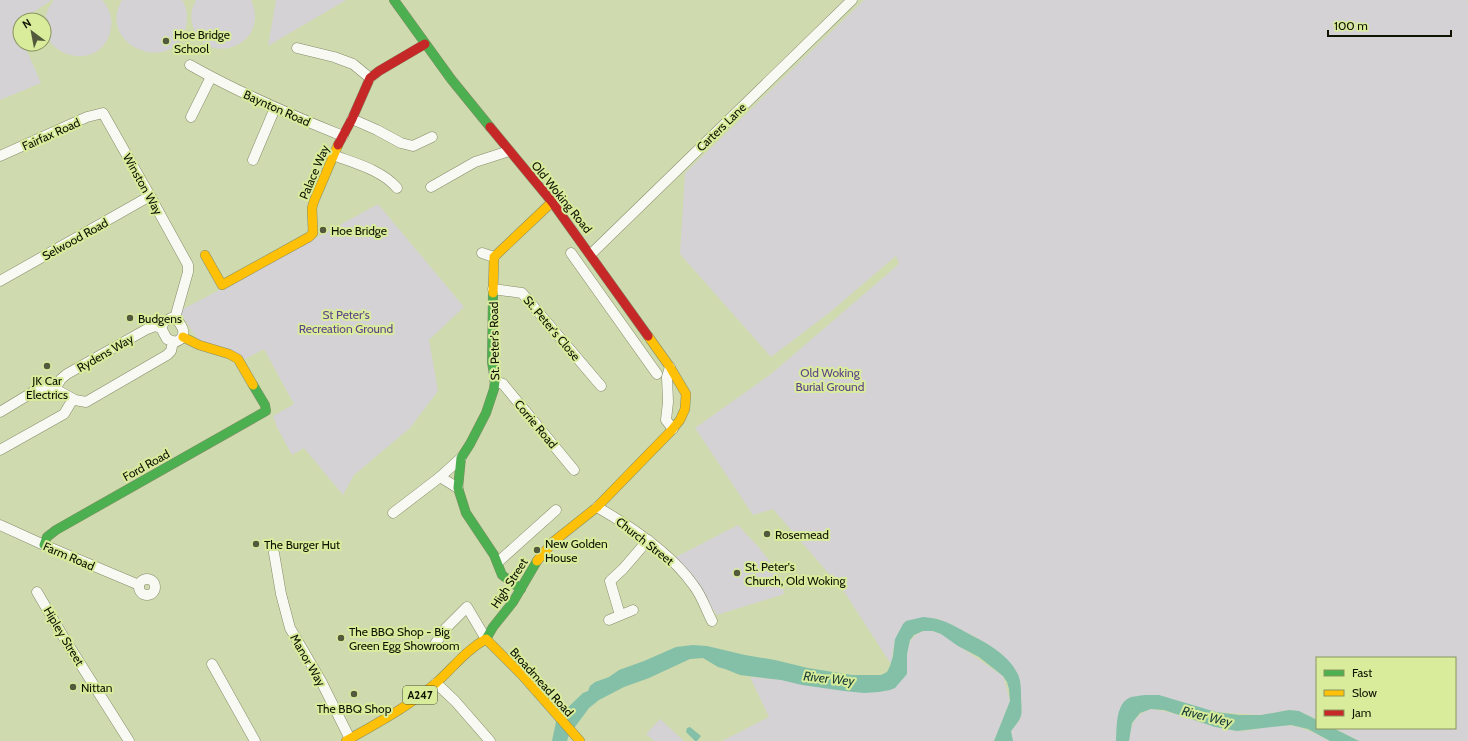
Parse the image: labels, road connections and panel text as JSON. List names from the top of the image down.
{
  "streets": {
    "street": [
      "Baynton Road",
      "Carters Lane",
      "Fairfax Road",
      "Palace Way",
      "Winston Way",
      "Old Woking Road",
      "Selwood Road",
      "St. Peter's Close",
      "St. Peter's Road",
      "Rydens Way",
      "Corrie Road",
      "Ford Road",
      "Church Street",
      "Farm Road",
      "High Street",
      "Hipley Street",
      "Manor Way",
      "Broadmead Road",
      "A247"
    ]
  },
  "crossings": [
    ["Baynton Road", "Palace Way"],
    ["Carters Lane", "Old Woking Road"],
    ["Fairfax Road", "Winston Way"],
    ["Winston Way", "Selwood Road"],
    ["Winston Way", "Rydens Way"],
    ["Winston Way", "Ford Road"],
    ["Old Woking Road", "High Street"],
    ["St. Peter's Close", "St. Peter's Road"],
    ["St. Peter's Road", "Corrie Road"],
    ["St. Peter's Road", "High Street"],
    ["Rydens Way", "Ford Road"],
    ["Ford Road", "Farm Road"],
    ["Church Street", "High Street"],
    ["High Street", "Manor Way"],
    ["High Street", "Broadmead Road"]
  ],
  "water": ["River Wey"],
  "parks": ["St Peter's Recreation Ground", "Old Woking Burial Ground"],
  "places": [
    "Hoe Bridge School",
    "Hoe Bridge",
    "Budgens",
    "JK Car Electrics",
    "Rosemead",
    "The Burger Hut",
    "New Golden House",
    "St. Peter's Church, Old Woking",
    "The BBQ Shop - Big Green Egg Showroom",
    "Nittan",
    "The BBQ Shop"
  ],
  "legend": ["Fast", "Slow", "Jam"],
  "scale_bar": "100 m",
  "north": "top left"
}
